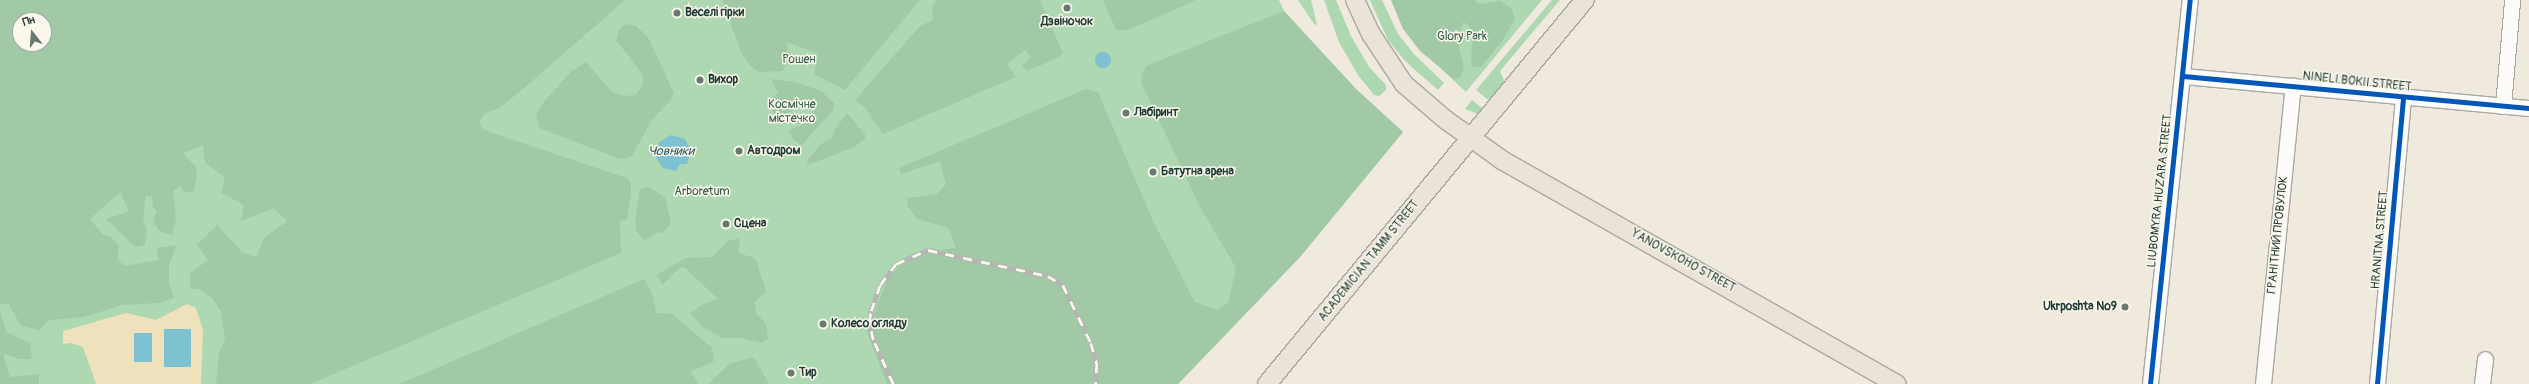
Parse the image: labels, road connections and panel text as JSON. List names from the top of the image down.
{
  "streets": {
    "main road": ["ACADEMICIAN TAMM STREET", "YANOVSKOHO STREET"],
    "street": [
      "NINELI BOKII STREET",
      "LIUBOMYRA HUZARA STREET",
      "ГРАНІТНИЙ ПРОВУЛОК",
      "HRANITNA STREET"
    ]
  },
  "crossings": [
    ["NINELI BOKII STREET", "LIUBOMYRA HUZARA STREET"],
    ["NINELI BOKII STREET", "ГРАНІТНИЙ ПРОВУЛОК"],
    ["NINELI BOKII STREET", "HRANITNA STREET"],
    ["ACADEMICIAN TAMM STREET", "YANOVSKOHO STREET"]
  ],
  "water": ["Човники"],
  "parks": [
    "Glory Park",
    "Рошен",
    "Космічне містечко",
    "Arboretum"
  ],
  "places": [
    "Дзвіночок",
    "Веселі гірки",
    "Вихор",
    "Лабіринт",
    "Автодром",
    "Батутна арена",
    "Сцена",
    "Ukrposhta №9",
    "Колесо огляду",
    "Тир"
  ],
  "north": "top"
}
